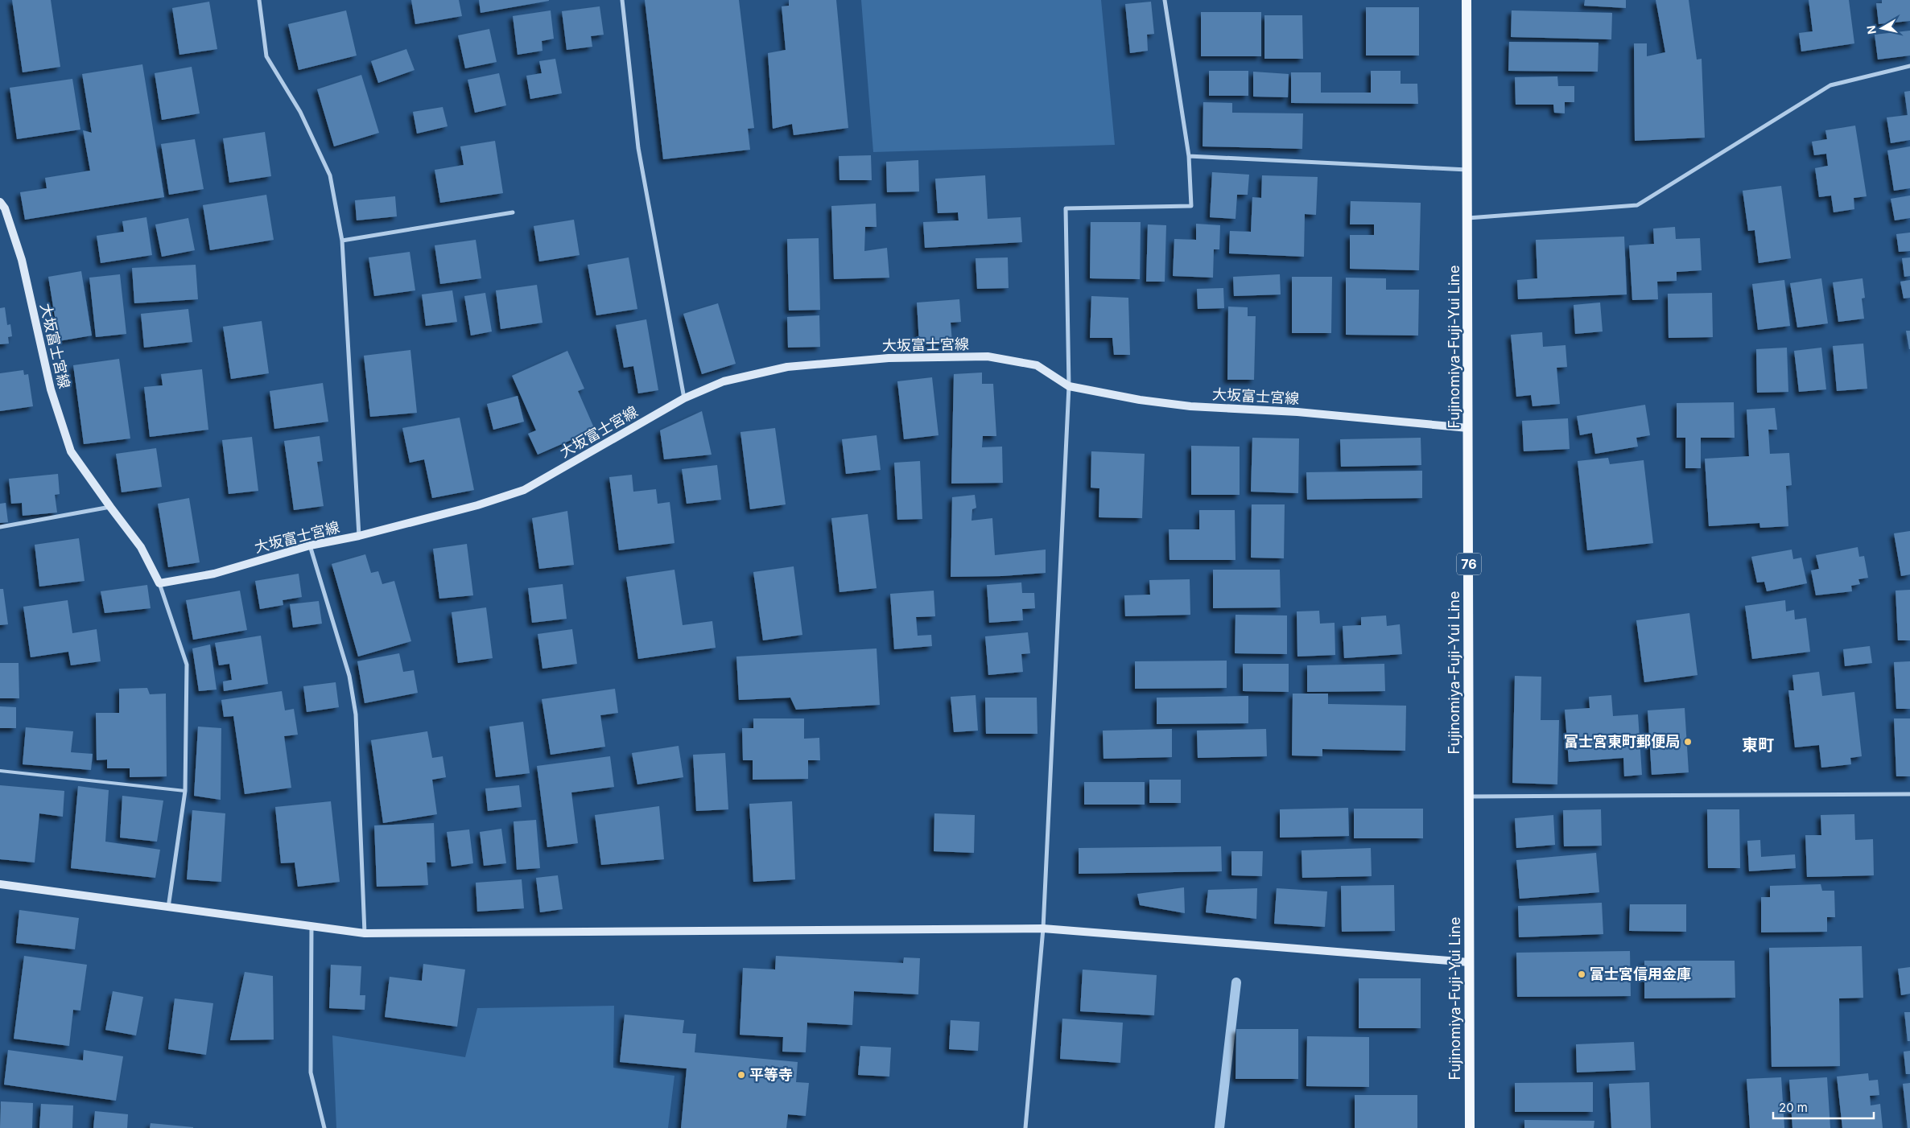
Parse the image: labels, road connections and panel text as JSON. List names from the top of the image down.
{
  "streets": {
    "main road": ["大坂富士宮線", "Fujinomiya-Fuji-Yui Line", "76"]
  },
  "crossings": [
    ["大坂富士宮線", "Fujinomiya-Fuji-Yui Line"]
  ],
  "districts": ["東町"],
  "places": ["富士宮東町郵便局", "富士宮信用金庫", "平等寺"],
  "scale_bar": "20 m",
  "north": "left"
}
